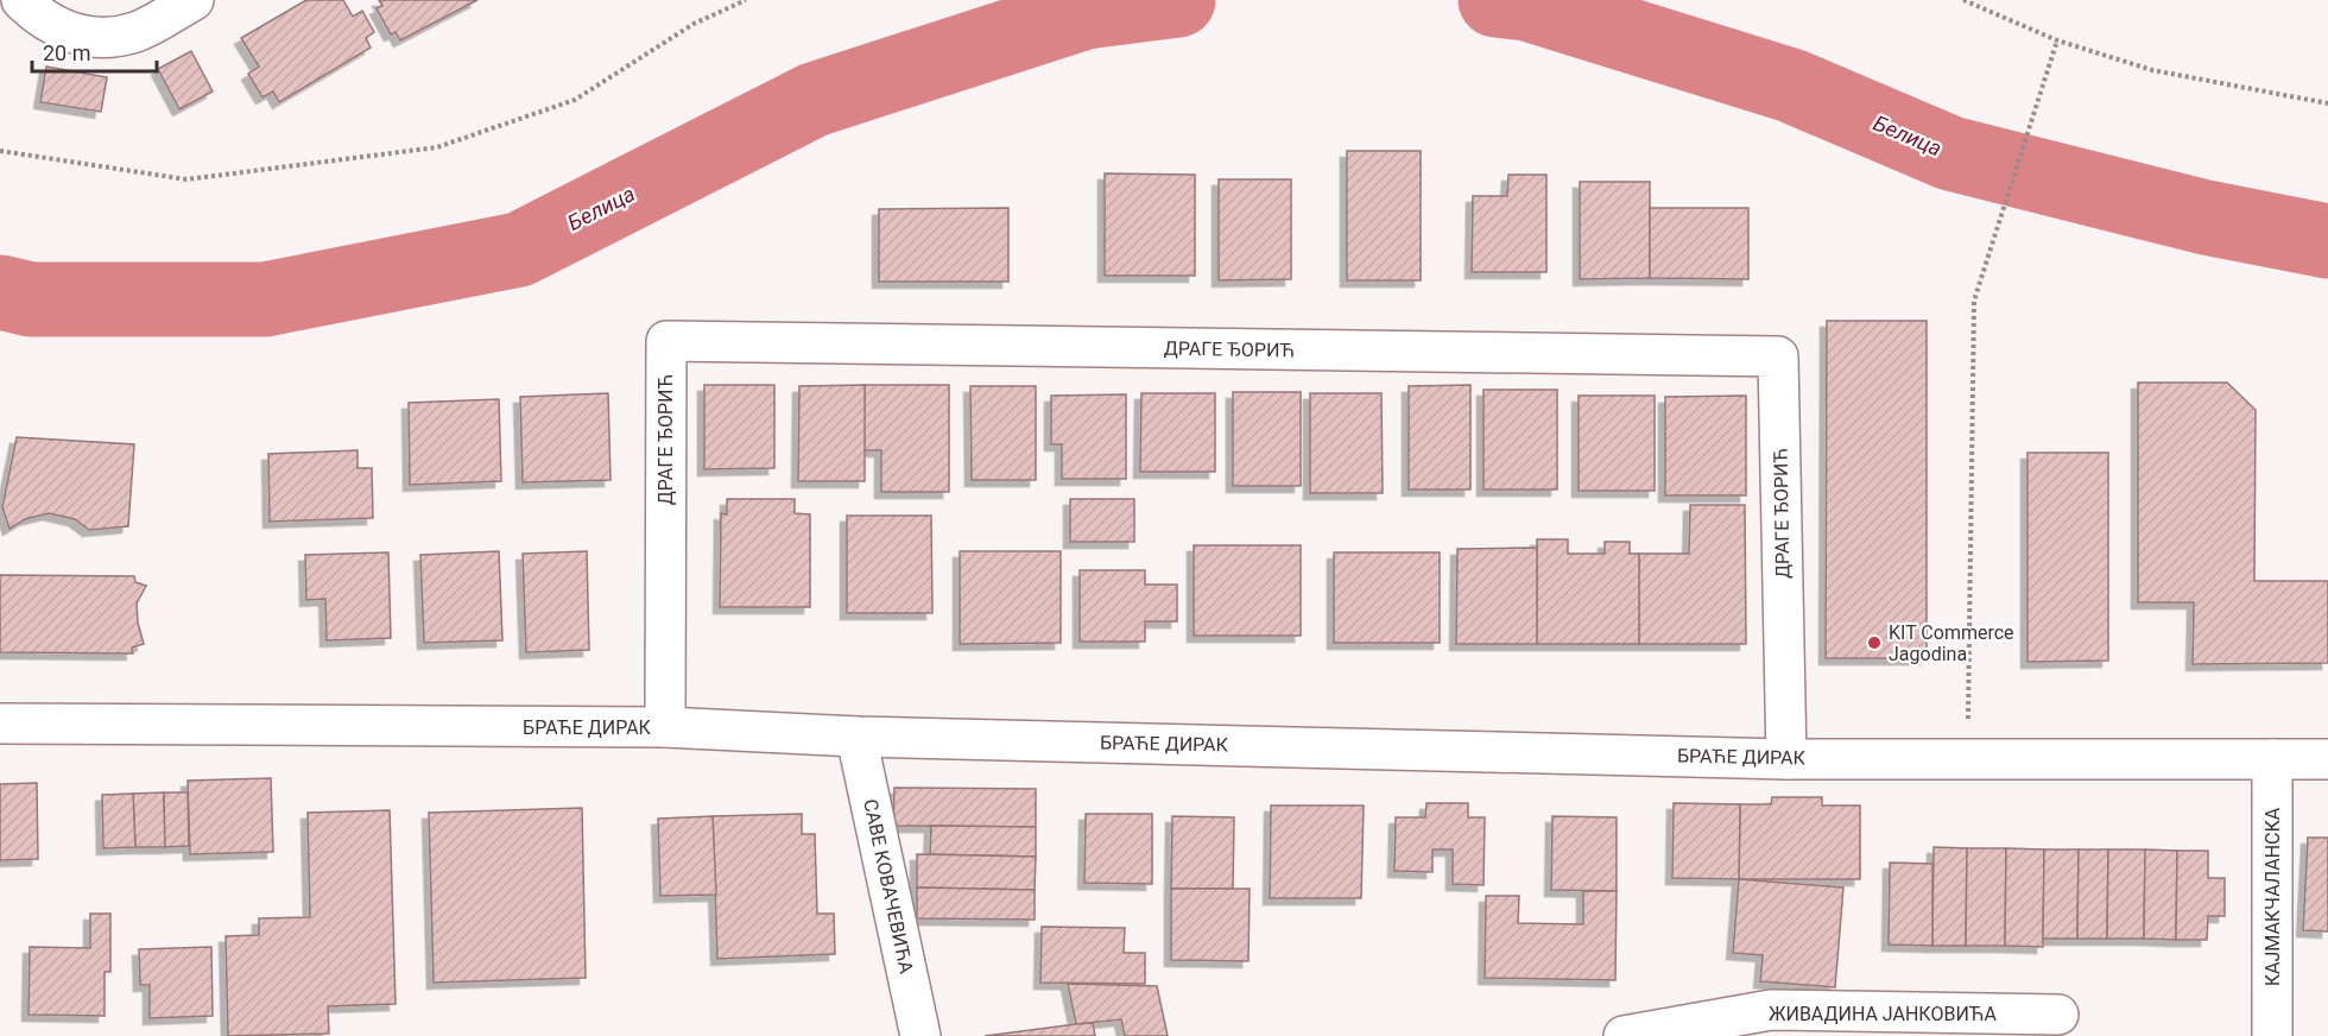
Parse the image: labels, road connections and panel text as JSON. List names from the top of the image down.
{
  "streets": {
    "street": [
      "ДРАГЕ ЂОРИЋ",
      "БРАЋЕ ДИРАК",
      "САВЕ КОВАЧЕВИЋА",
      "КАЈМАКЧАЛАНСКА",
      "ЖИВАДИНА ЈАНКОВИЋА"
    ]
  },
  "crossings": [
    ["ДРАГЕ ЂОРИЋ", "БРАЋЕ ДИРАК"],
    ["БРАЋЕ ДИРАК", "САВЕ КОВАЧЕВИЋА"],
    ["БРАЋЕ ДИРАК", "КАЈМАКЧАЛАНСКА"]
  ],
  "water": ["Белица"],
  "places": ["KIT Commerce Jagodina"],
  "scale_bar": "20 m"
}
